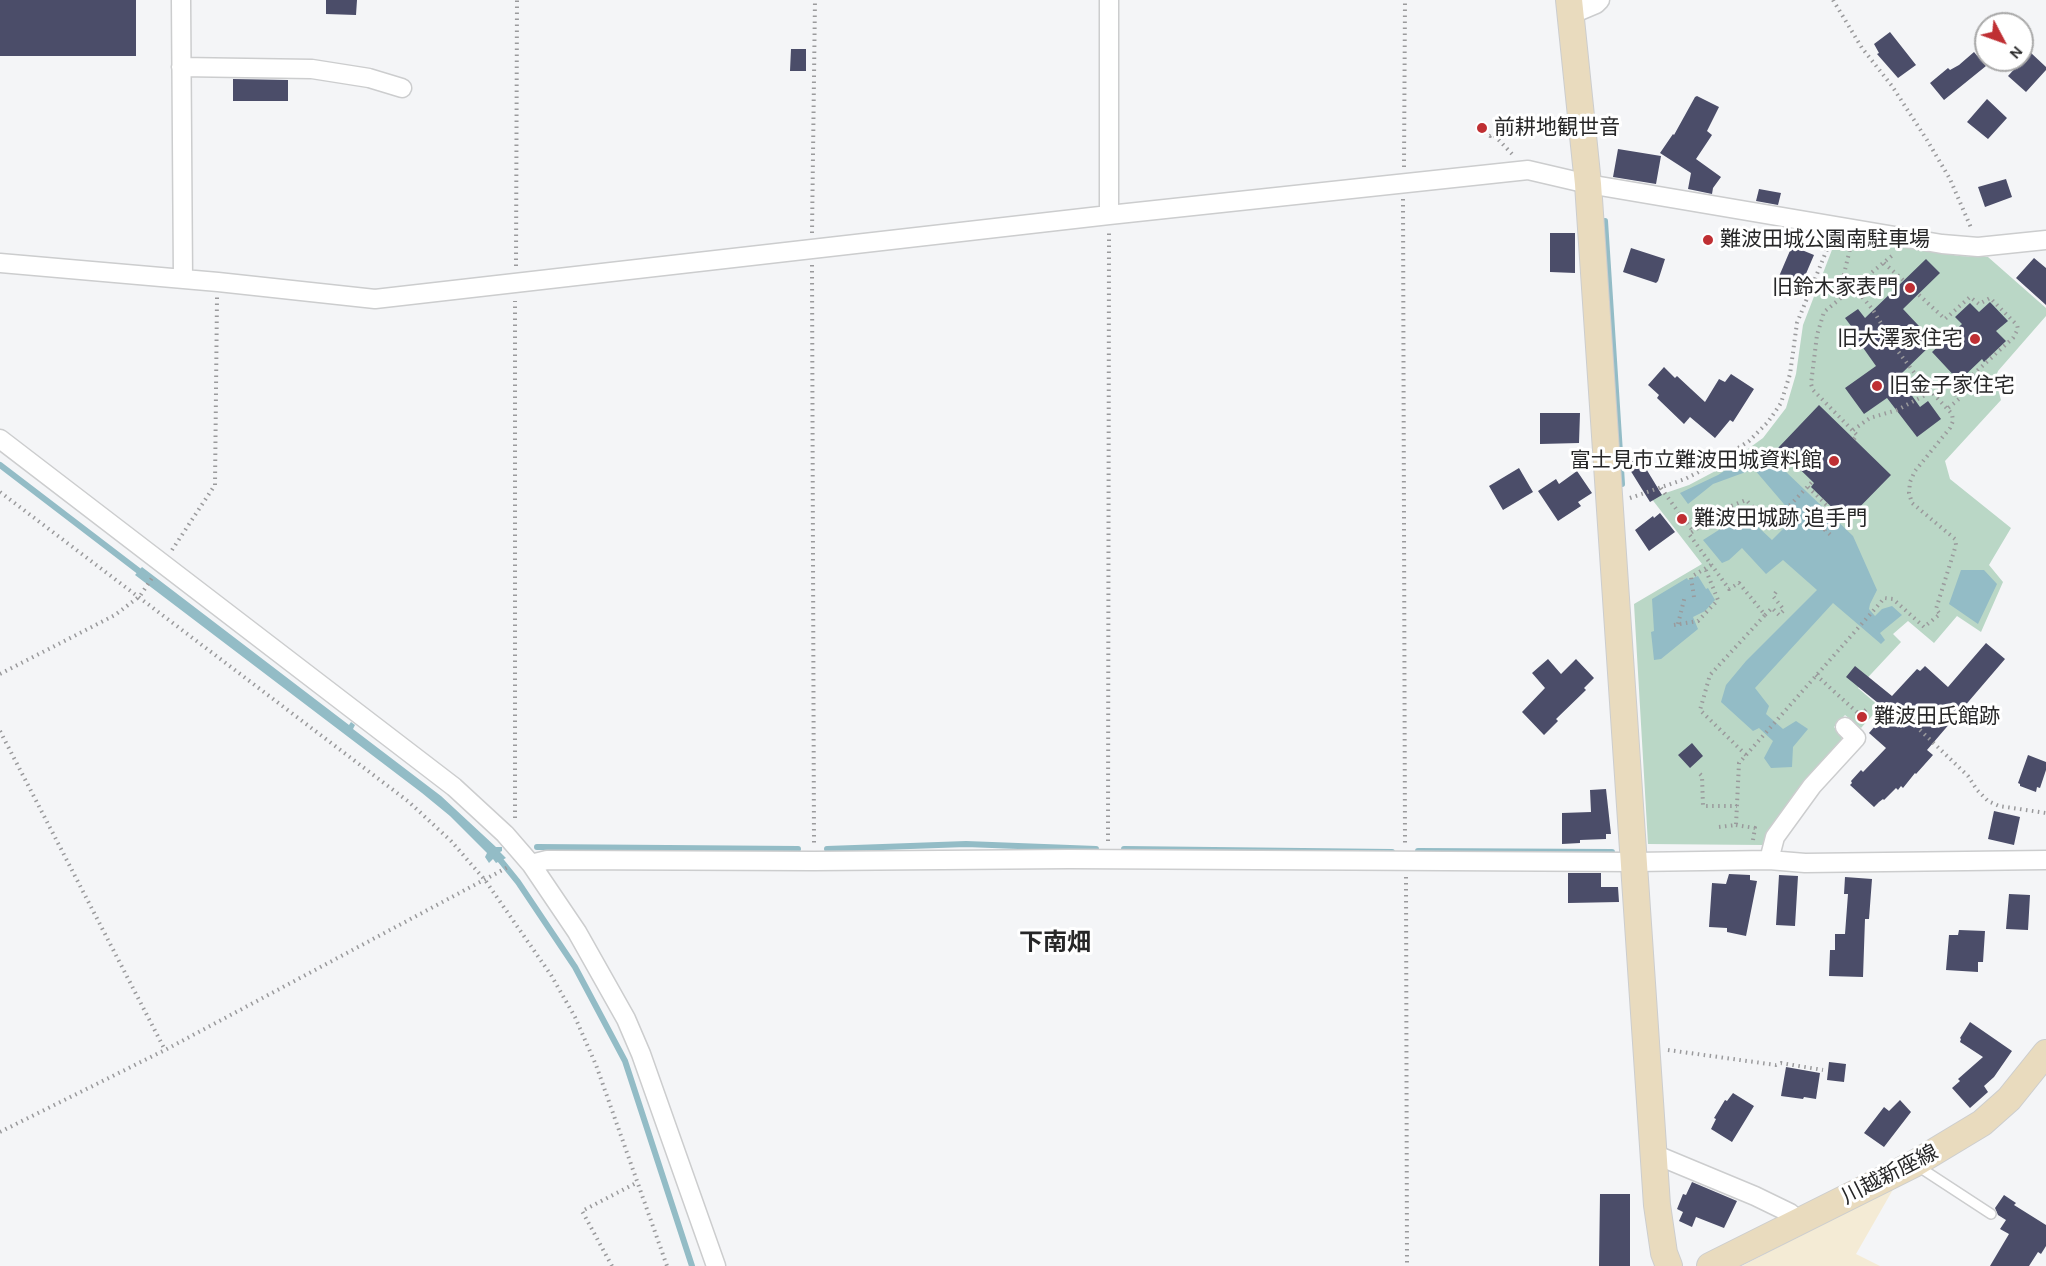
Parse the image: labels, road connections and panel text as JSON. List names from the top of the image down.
{
  "streets": {
    "street": ["川越新座線"]
  },
  "districts": ["下南畑"],
  "places": [
    "前耕地観世音",
    "難波田城公園南駐車場",
    "旧鈴木家表門",
    "旧大澤家住宅",
    "旧金子家住宅",
    "富士見市立難波田城資料館",
    "難波田城跡 追手門",
    "難波田氏館跡"
  ],
  "north": "bottom right"
}
